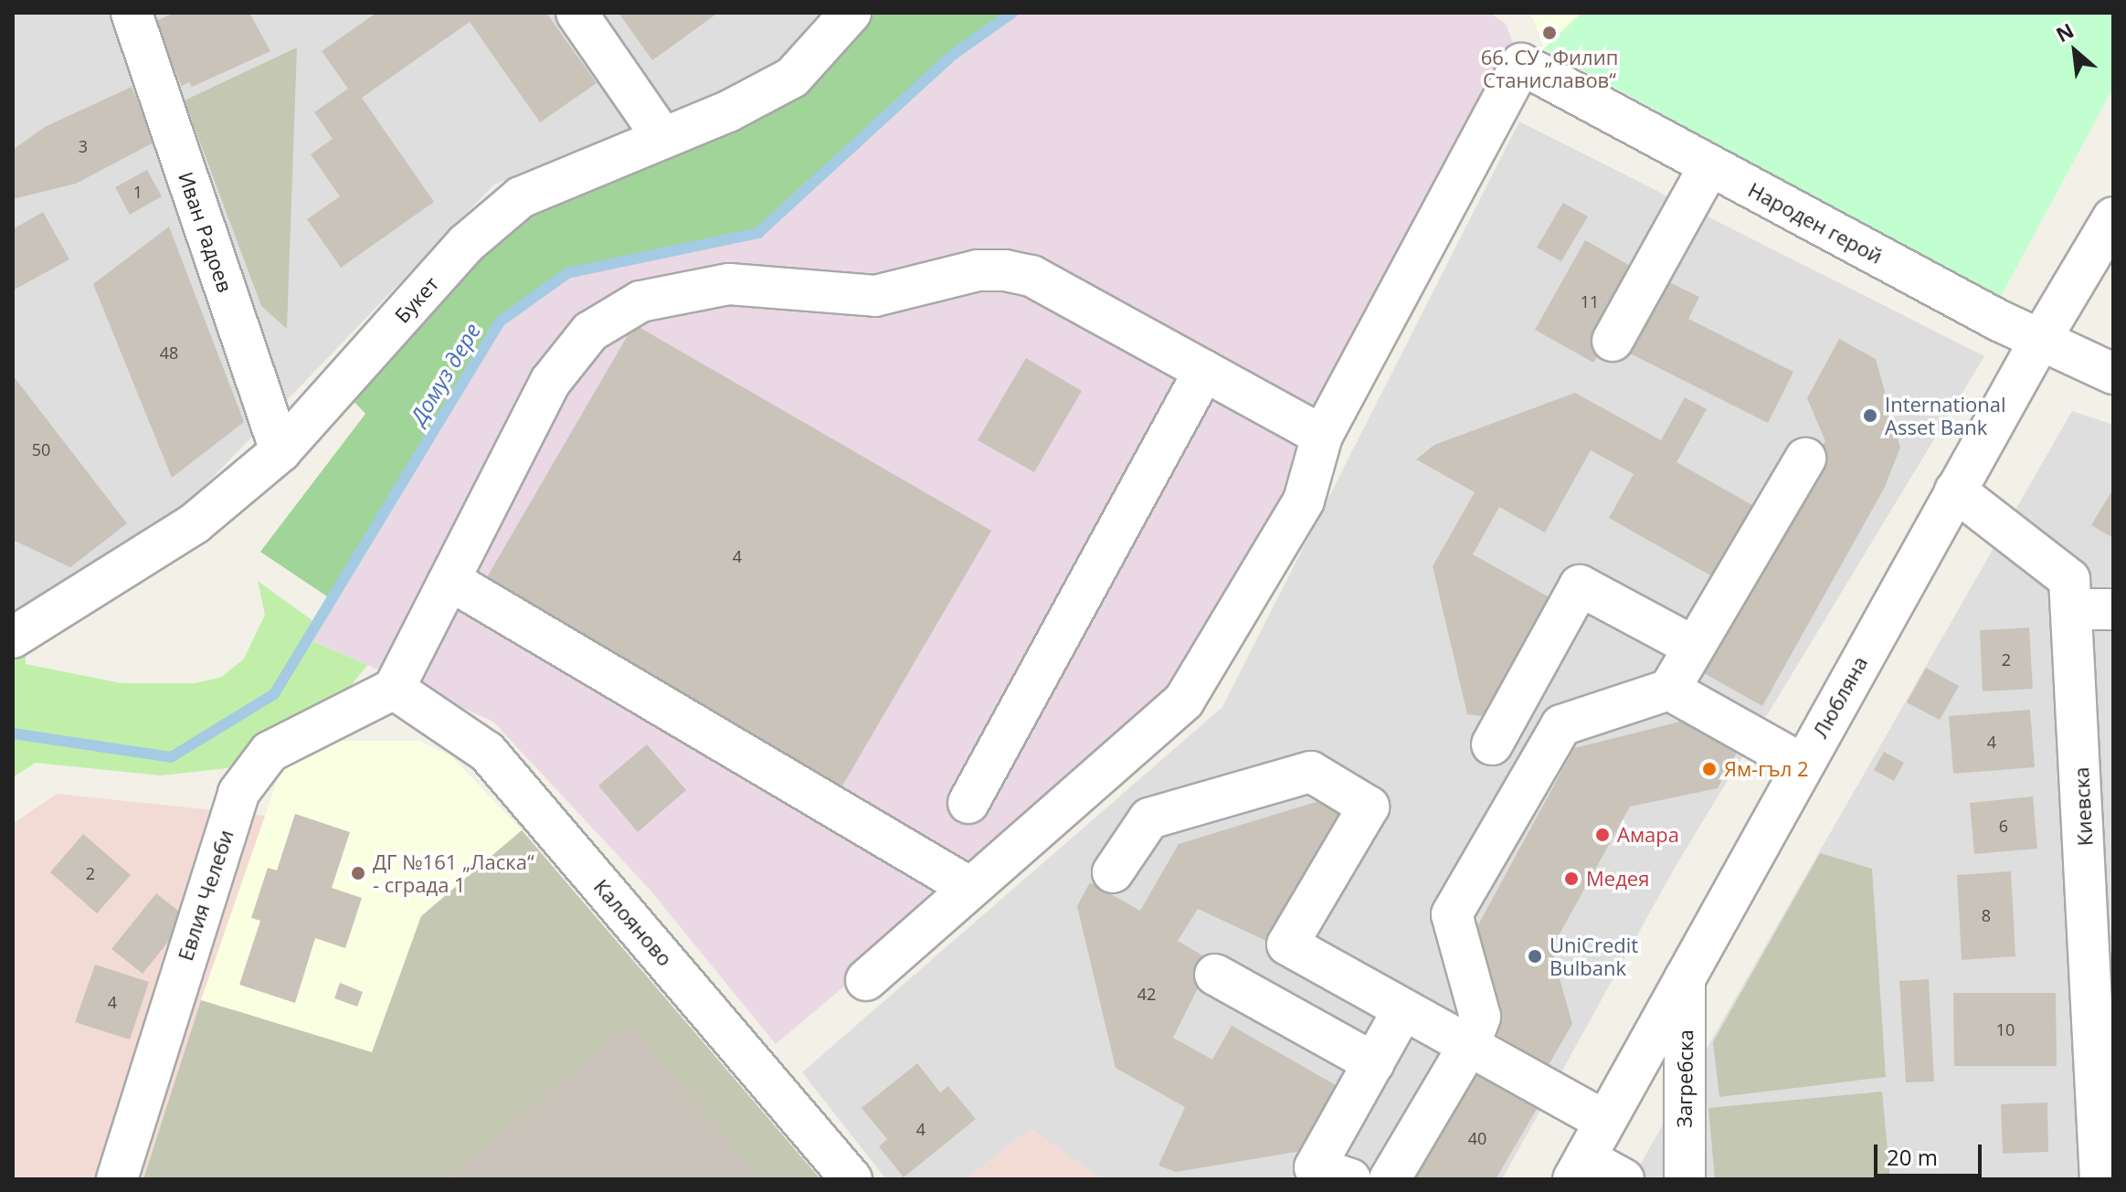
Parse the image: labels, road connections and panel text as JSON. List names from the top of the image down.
{
  "streets": {
    "street": [
      "Народен герой",
      "Иван Радоев",
      "Букет",
      "Любляна",
      "Киевска",
      "Евлия Челеби",
      "Калояново",
      "Загребска"
    ]
  },
  "crossings": [
    ["Народен герой", "Любляна"],
    ["Иван Радоев", "Букет"],
    ["Любляна", "Киевска"],
    ["Любляна", "Загребска"],
    ["Евлия Челеби", "Калояново"]
  ],
  "water": ["Домуз дере"],
  "places": [
    "66. СУ „Филип Станиславов“",
    "International Asset Bank",
    "Ям-гъл 2",
    "Амара",
    "ДГ №161 „Ласка“ - сграда 1",
    "Медея",
    "UniCredit Bulbank"
  ],
  "house_numbers": [
    "3",
    "1",
    "11",
    "48",
    "50",
    "4",
    "2",
    "4",
    "6",
    "2",
    "8",
    "42",
    "4",
    "10",
    "4",
    "40"
  ],
  "scale_bar": "20 m",
  "north": "top left"
}
